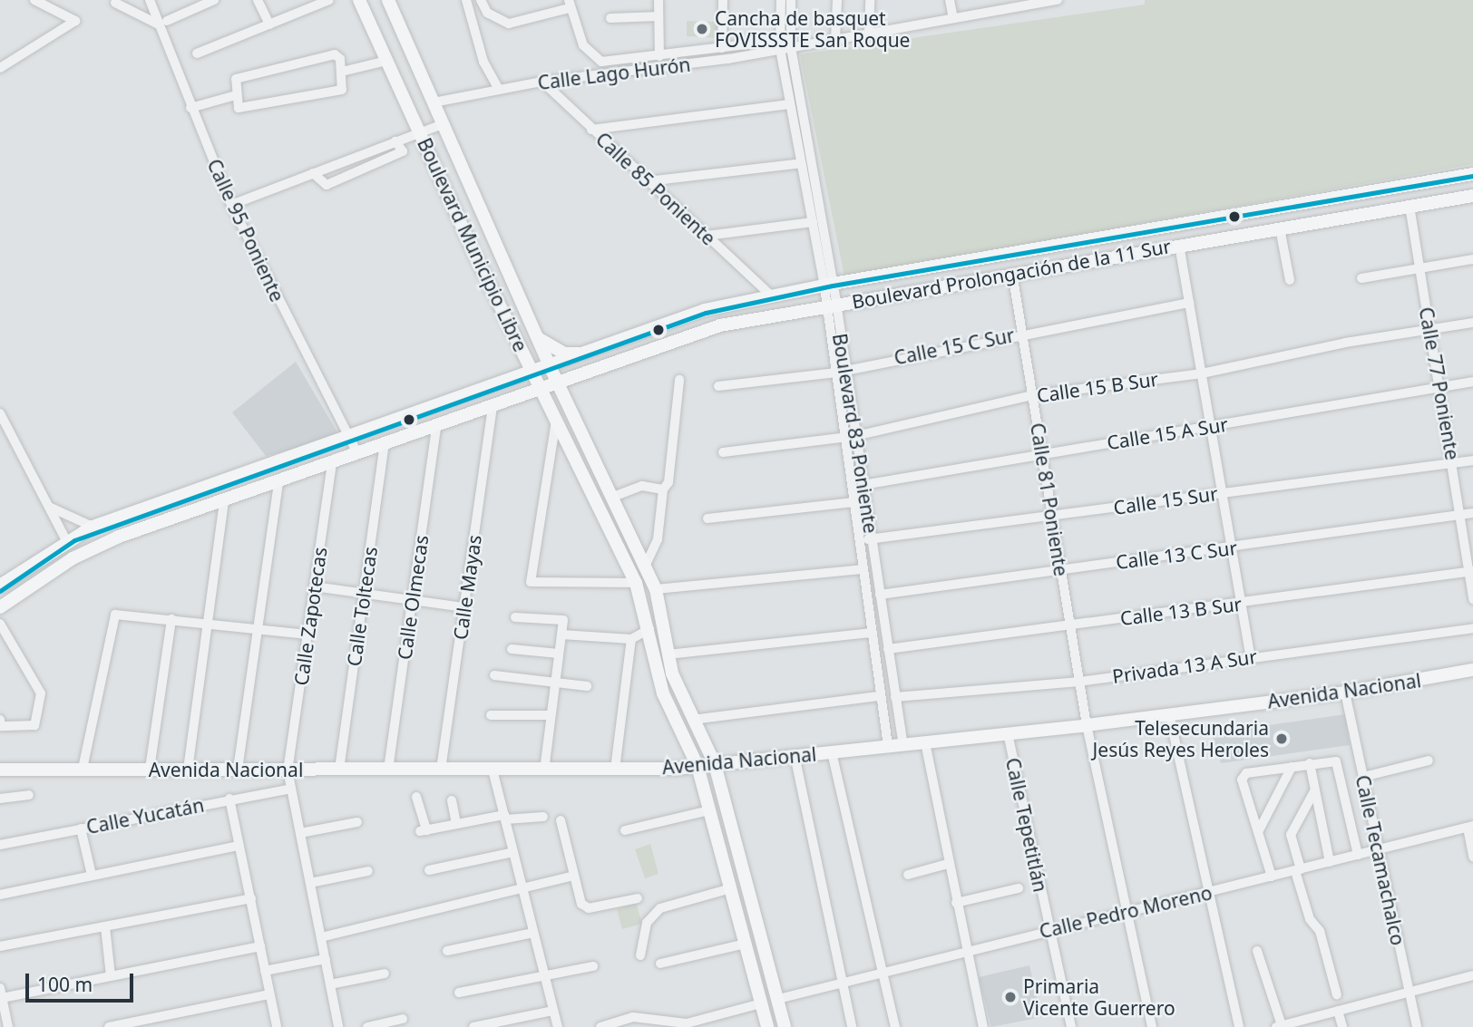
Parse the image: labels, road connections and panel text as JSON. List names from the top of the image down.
{
  "streets": {
    "main road": ["Boulevard Municipio Libre", "Boulevard Prolongación de la 11 Sur", "Avenida Nacional"],
    "street": [
      "Calle Lago Hurón",
      "Calle 85 Poniente",
      "Calle 95 Poniente",
      "Calle 15 C Sur",
      "Calle 77 Poniente",
      "Calle 15 B Sur",
      "Boulevard 83 Poniente",
      "Calle 15 A Sur",
      "Calle 81 Poniente",
      "Calle 15 Sur",
      "Calle 13 C Sur",
      "Calle Mayas",
      "Calle Olmecas",
      "Calle Toltecas",
      "Calle 13 B Sur",
      "Calle Zapotecas",
      "Privada 13 A Sur",
      "Calle Yucatán",
      "Calle Tepetitlán",
      "Calle Tecamachalco",
      "Calle Pedro Moreno"
    ]
  },
  "crossings": [
    ["Calle Lago Hurón", "Calle 85 Poniente"],
    ["Calle Lago Hurón", "Boulevard Municipio Libre"],
    ["Calle Lago Hurón", "Boulevard 83 Poniente"],
    ["Calle 85 Poniente", "Boulevard Prolongación de la 11 Sur"],
    ["Calle 95 Poniente", "Boulevard Prolongación de la 11 Sur"],
    ["Boulevard Municipio Libre", "Boulevard Prolongación de la 11 Sur"],
    ["Boulevard Municipio Libre", "Avenida Nacional"],
    ["Boulevard Municipio Libre", "Calle Pedro Moreno"],
    ["Boulevard Prolongación de la 11 Sur", "Calle 77 Poniente"],
    ["Boulevard Prolongación de la 11 Sur", "Boulevard 83 Poniente"],
    ["Boulevard Prolongación de la 11 Sur", "Calle 81 Poniente"],
    ["Boulevard Prolongación de la 11 Sur", "Calle Mayas"],
    ["Boulevard Prolongación de la 11 Sur", "Calle Olmecas"],
    ["Boulevard Prolongación de la 11 Sur", "Calle Toltecas"],
    ["Boulevard Prolongación de la 11 Sur", "Calle Zapotecas"],
    ["Calle 15 C Sur", "Boulevard 83 Poniente"],
    ["Calle 15 C Sur", "Calle 81 Poniente"],
    ["Calle 77 Poniente", "Calle 15 B Sur"],
    ["Calle 77 Poniente", "Calle 15 A Sur"],
    ["Calle 77 Poniente", "Calle 15 Sur"],
    ["Calle 77 Poniente", "Calle 13 C Sur"],
    ["Calle 77 Poniente", "Calle 13 B Sur"],
    ["Calle 15 B Sur", "Boulevard 83 Poniente"],
    ["Calle 15 B Sur", "Calle 81 Poniente"],
    ["Boulevard 83 Poniente", "Calle 15 A Sur"],
    ["Boulevard 83 Poniente", "Calle 15 Sur"],
    ["Boulevard 83 Poniente", "Calle 13 C Sur"],
    ["Boulevard 83 Poniente", "Calle 13 B Sur"],
    ["Boulevard 83 Poniente", "Privada 13 A Sur"],
    ["Boulevard 83 Poniente", "Avenida Nacional"],
    ["Calle 15 A Sur", "Calle 81 Poniente"],
    ["Calle 81 Poniente", "Calle 15 Sur"],
    ["Calle 81 Poniente", "Calle 13 C Sur"],
    ["Calle 81 Poniente", "Calle 13 B Sur"],
    ["Calle 81 Poniente", "Privada 13 A Sur"],
    ["Calle 81 Poniente", "Avenida Nacional"],
    ["Calle 81 Poniente", "Calle Pedro Moreno"],
    ["Calle Mayas", "Avenida Nacional"],
    ["Calle Olmecas", "Avenida Nacional"],
    ["Calle Toltecas", "Avenida Nacional"],
    ["Calle Zapotecas", "Avenida Nacional"],
    ["Calle Zapotecas", "Calle Yucatán"],
    ["Avenida Nacional", "Calle Tepetitlán"],
    ["Avenida Nacional", "Calle Tecamachalco"],
    ["Calle Tepetitlán", "Calle Pedro Moreno"],
    ["Calle Tecamachalco", "Calle Pedro Moreno"]
  ],
  "places": ["Cancha de basquet FOVISSSTE San Roque", "Telesecundaria Jesús Reyes Heroles", "Primaria Vicente Guerrero"],
  "scale_bar": "100 m"
}
